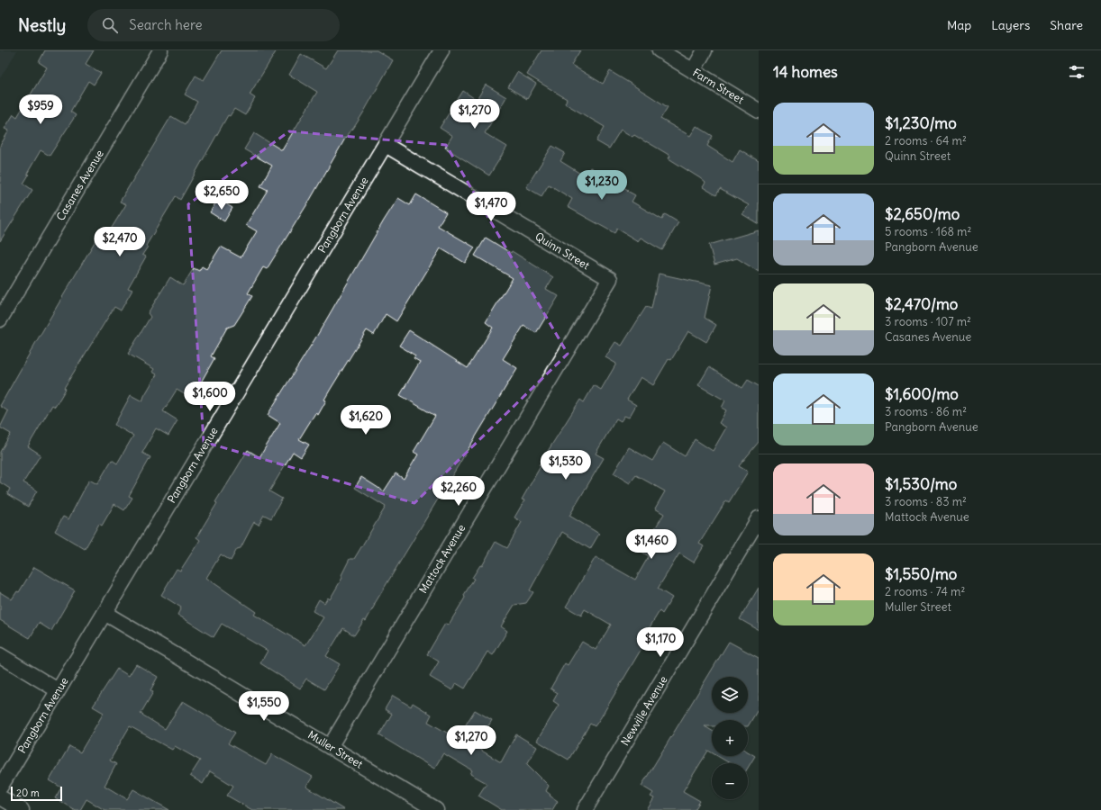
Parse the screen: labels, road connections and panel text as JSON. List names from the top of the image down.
{
  "streets": {
    "street": [
      "Farm Street",
      "Casanes Avenue",
      "Pangborn Avenue",
      "Quinn Street",
      "Mattock Avenue",
      "Newville Avenue",
      "Muller Street"
    ]
  },
  "crossings": [
    ["Pangborn Avenue", "Quinn Street"],
    ["Pangborn Avenue", "Muller Street"],
    ["Quinn Street", "Mattock Avenue"],
    ["Mattock Avenue", "Muller Street"]
  ],
  "scale_bar": "20 m",
  "page": {
    "header": "Nestly",
    "search": "Search here",
    "nav": ["Map", "Layers", "Share"],
    "heading": "14 homes",
    "list": [
      {
        "name": "$1,230/mo",
        "note": "2 rooms · 64 m² · Quinn Street"
      },
      {
        "name": "$2,650/mo",
        "note": "5 rooms · 168 m² · Pangborn Avenue"
      },
      {
        "name": "$2,470/mo",
        "note": "3 rooms · 107 m² · Casanes Avenue"
      },
      {
        "name": "$1,600/mo",
        "note": "3 rooms · 86 m² · Pangborn Avenue"
      },
      {
        "name": "$1,530/mo",
        "note": "3 rooms · 83 m² · Mattock Avenue"
      },
      {
        "name": "$1,550/mo",
        "note": "2 rooms · 74 m² · Muller Street"
      }
    ],
    "price": [
      "$959",
      "$1,270",
      "$1,230",
      "$2,650",
      "$1,470",
      "$2,470",
      "$1,600",
      "$1,620",
      "$1,530",
      "$2,260",
      "$1,460",
      "$1,170",
      "$1,550",
      "$1,270"
    ],
    "map_buttons": ["+", "−"],
    "scale": "20 m"
  }
}
